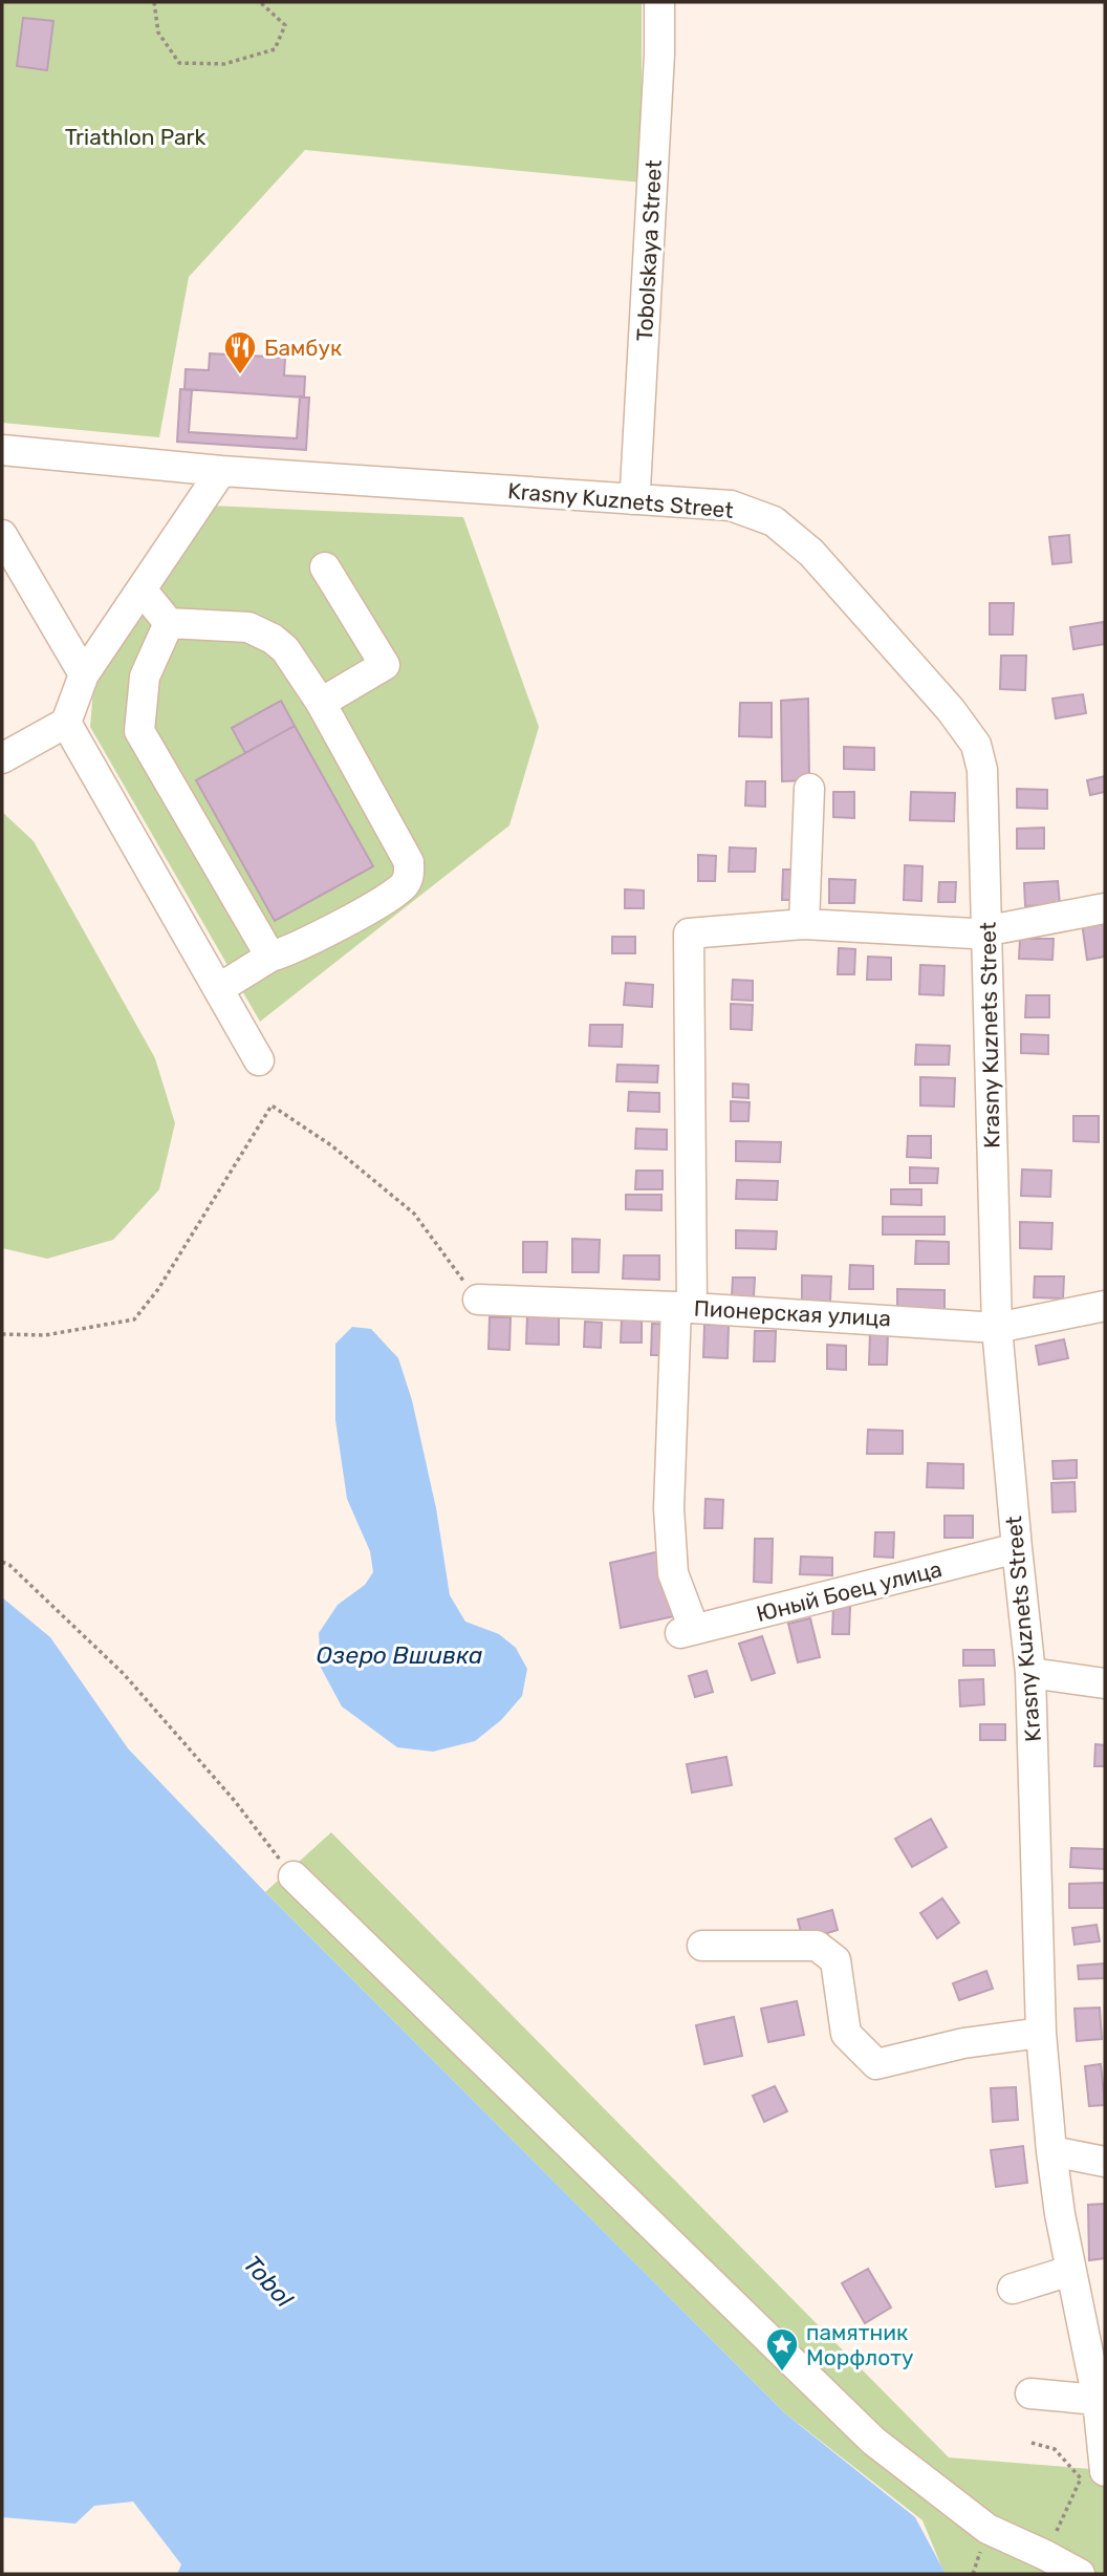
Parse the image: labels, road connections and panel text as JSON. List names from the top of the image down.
{
  "streets": {
    "street": [
      "Tobolskaya Street",
      "Krasny Kuznets Street",
      "Пионерская улица",
      "Юный Боец улица"
    ]
  },
  "crossings": [
    ["Tobolskaya Street", "Krasny Kuznets Street"],
    ["Krasny Kuznets Street", "Пионерская улица"],
    ["Krasny Kuznets Street", "Юный Боец улица"],
    ["Пионерская улица", "Юный Боец улица"]
  ],
  "water": ["Озеро Вшивка", "Tobol"],
  "parks": ["Triathlon Park"],
  "places": {
    "restaurant": ["Бамбук"],
    "place": ["памятник Морфлоту"]
  }
}
